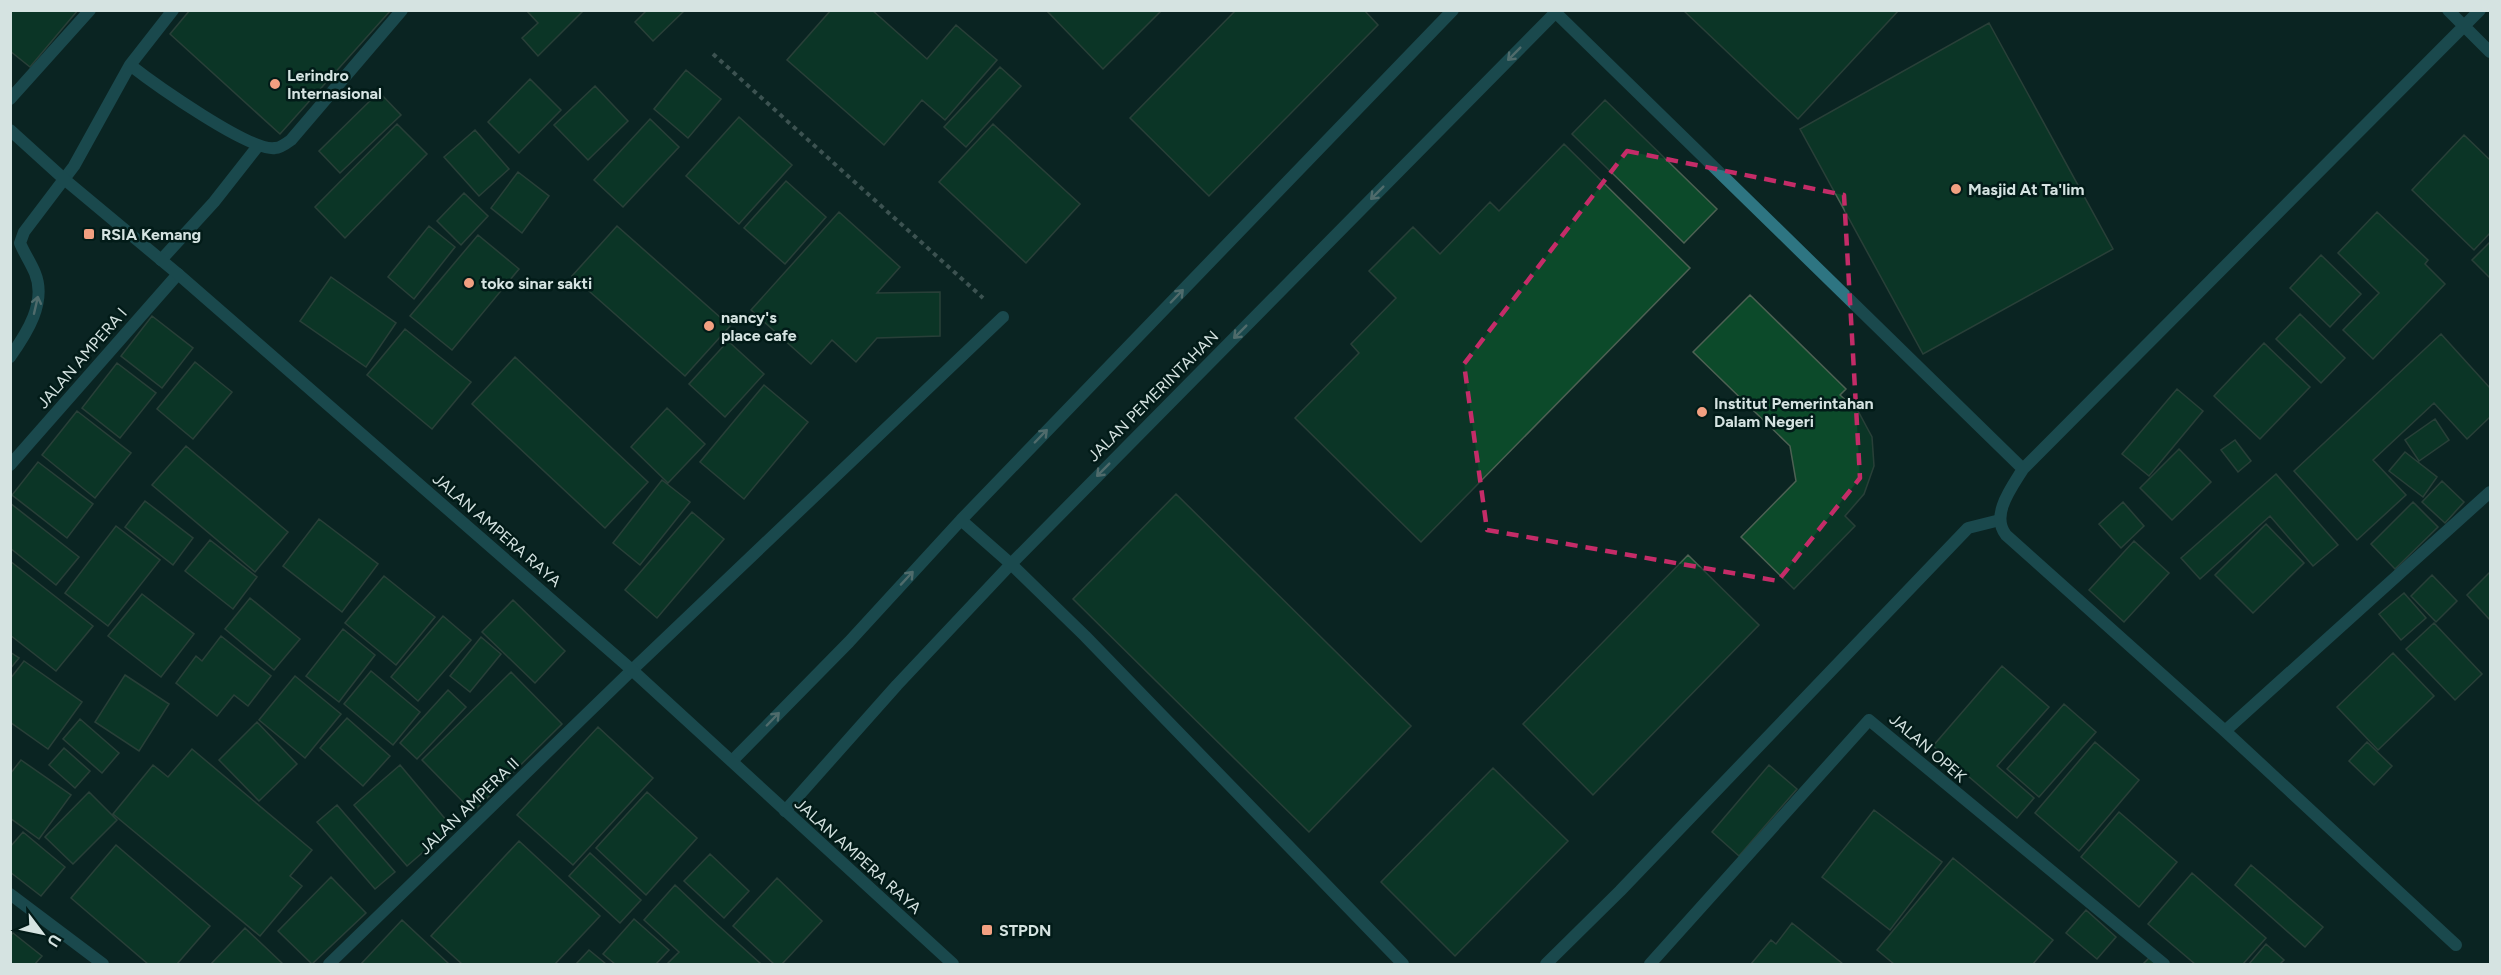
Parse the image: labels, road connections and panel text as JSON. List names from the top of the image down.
{
  "streets": {
    "street": [
      "JALAN AMPERA I",
      "JALAN PEMERINTAHAN",
      "JALAN AMPERA RAYA",
      "JALAN OPEK",
      "JALAN AMPERA II"
    ]
  },
  "crossings": [
    ["JALAN AMPERA I", "JALAN AMPERA RAYA"],
    ["JALAN PEMERINTAHAN", "JALAN AMPERA RAYA"],
    ["JALAN AMPERA RAYA", "JALAN AMPERA II"]
  ],
  "places": {
    "other": [
      "Lerindro Internasional",
      "Masjid At Ta'lim",
      "toko sinar sakti",
      "nancy's place cafe",
      "Institut Pemerintahan Dalam Negeri"
    ],
    "transit": ["RSIA Kemang", "STPDN"]
  },
  "north": "bottom right"
}
